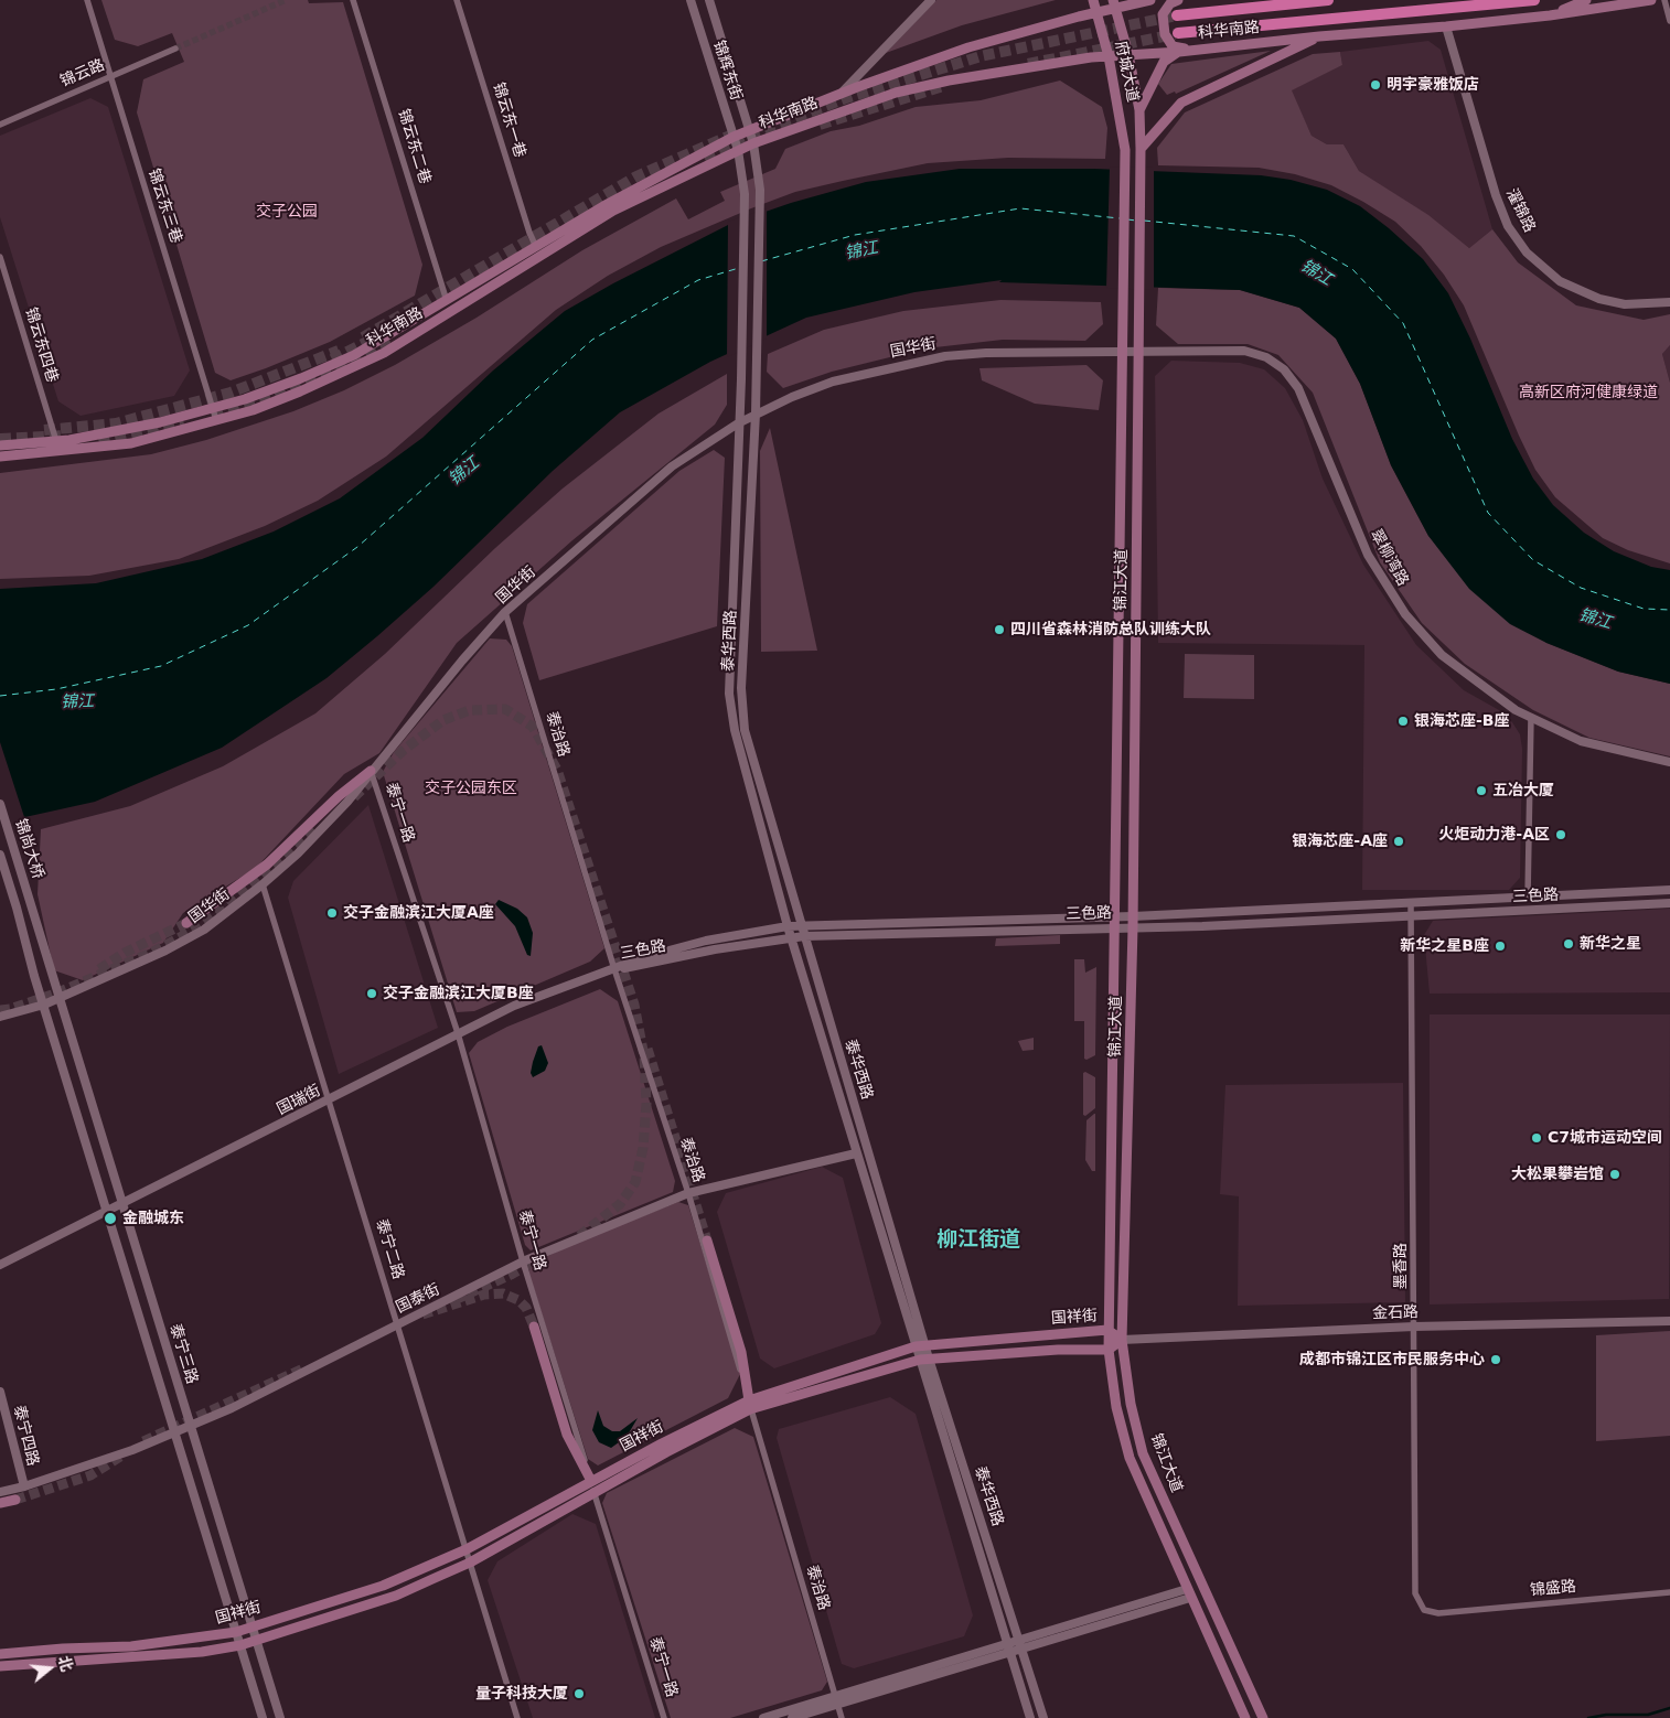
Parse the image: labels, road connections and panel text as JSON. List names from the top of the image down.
{
  "streets": {
    "highway": ["科华南路"],
    "main road": ["府城大道", "锦江大道", "国祥街"],
    "street": [
      "锦辉东街",
      "锦云路",
      "锦云东一巷",
      "锦云东二巷",
      "锦云东三巷",
      "濯锦路",
      "锦云东四巷",
      "国华街",
      "翠柳湾路",
      "泰华西路",
      "泰治路",
      "泰宁一路",
      "锦尚大桥",
      "三色路",
      "国瑞街",
      "泰宁二路",
      "墨香路",
      "国泰街",
      "金石路",
      "泰宁三路",
      "泰宁四路",
      "锦盛路"
    ]
  },
  "crossings": [
    ["科华南路", "锦辉东街"],
    ["科华南路", "府城大道"],
    ["科华南路", "锦云东一巷"],
    ["科华南路", "锦云东二巷"],
    ["科华南路", "锦云东三巷"],
    ["科华南路", "濯锦路"],
    ["科华南路", "锦云东四巷"],
    ["锦辉东街", "泰华西路"],
    ["府城大道", "锦江大道"],
    ["锦云路", "锦云东三巷"],
    ["国华街", "翠柳湾路"],
    ["国华街", "锦江大道"],
    ["国华街", "泰华西路"],
    ["国华街", "泰治路"],
    ["国华街", "泰宁一路"],
    ["国华街", "锦尚大桥"],
    ["国华街", "泰宁二路"],
    ["国华街", "泰宁三路"],
    ["翠柳湾路", "锦江大道"],
    ["锦江大道", "三色路"],
    ["锦江大道", "金石路"],
    ["锦江大道", "国祥街"],
    ["泰华西路", "三色路"],
    ["泰华西路", "国泰街"],
    ["泰华西路", "国祥街"],
    ["泰治路", "三色路"],
    ["泰治路", "国瑞街"],
    ["泰治路", "国泰街"],
    ["泰治路", "国祥街"],
    ["泰宁一路", "国瑞街"],
    ["泰宁一路", "国泰街"],
    ["泰宁一路", "国祥街"],
    ["锦尚大桥", "泰宁三路"],
    ["三色路", "国瑞街"],
    ["三色路", "墨香路"],
    ["国瑞街", "泰宁二路"],
    ["国瑞街", "泰宁三路"],
    ["泰宁二路", "国泰街"],
    ["泰宁二路", "国祥街"],
    ["墨香路", "金石路"],
    ["墨香路", "锦盛路"],
    ["国泰街", "泰宁三路"],
    ["国泰街", "泰宁四路"],
    ["金石路", "国祥街"],
    ["国祥街", "泰宁三路"]
  ],
  "districts": ["柳江街道"],
  "water": ["锦江"],
  "parks": ["交子公园", "高新区府河健康绿道", "交子公园东区"],
  "places": [
    "明宇豪雅饭店",
    "四川省森林消防总队训练大队",
    "银海芯座-B座",
    "五冶大厦",
    "火炬动力港-A区",
    "银海芯座-A座",
    "交子金融滨江大厦A座",
    "新华之星",
    "新华之星B座",
    "交子金融滨江大厦B座",
    "C7城市运动空间",
    "大松果攀岩馆",
    "金融城东",
    "成都市锦江区市民服务中心",
    "量子科技大厦"
  ],
  "north": "right"
}
